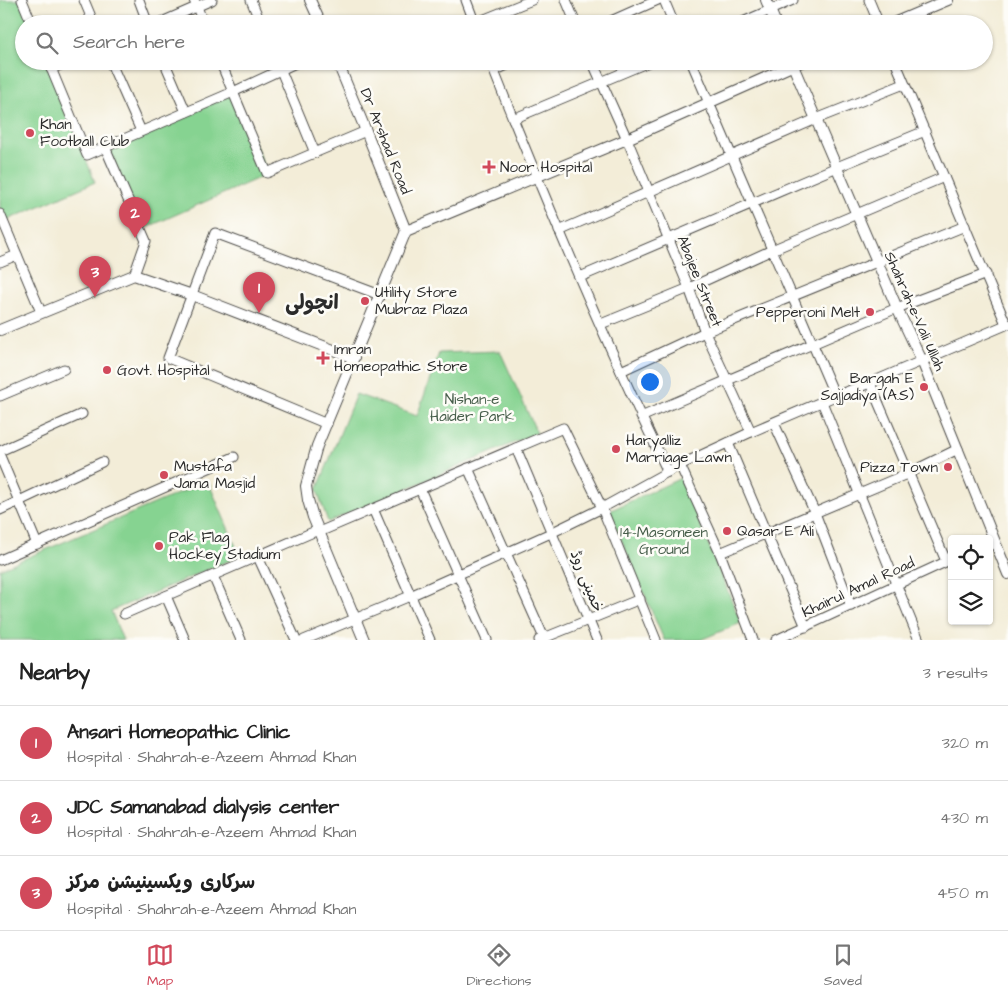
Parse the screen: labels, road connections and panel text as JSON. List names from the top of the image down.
{
  "streets": {
    "street": [
      "Dr Arshad Road",
      "Abajee Street",
      "Shahrah-e-Vali Ullah",
      "خمینی روڈ",
      "Khairul Amal Road"
    ]
  },
  "districts": ["انچولی"],
  "parks": ["Nishan-e Haider Park", "14-Masomeen Ground"],
  "places": {
    "other": [
      "Khan Football Club",
      "Utility Store Mubraz Plaza",
      "Pepperoni Melt",
      "Govt. Hospital",
      "Bargah E Sajjadiya (A.S)",
      "Haryalliz Marriage Lawn",
      "Pizza Town",
      "Mustafa Jama Masjid",
      "Qasar E Ali",
      "Pak Flag Hockey Stadium"
    ],
    "health": ["Noor Hospital", "Imran Homeopathic Store"]
  },
  "page": {
    "search": "Search here",
    "pins": ["2", "3", "1"],
    "heading": ["Nearby", "3 results"],
    "list": [
      {
        "mark": "1",
        "name": "Ansari Homeopathic Clinic",
        "note": "Hospital · Shahrah-e-Azeem Ahmad Khan",
        "value": "320 m"
      },
      {
        "mark": "2",
        "name": "JDC Samanabad dialysis center",
        "note": "Hospital · Shahrah-e-Azeem Ahmad Khan",
        "value": "430 m"
      },
      {
        "mark": "3",
        "name": "سرکاری ویکسینیشن مرکز",
        "note": "Hospital · Shahrah-e-Azeem Ahmad Khan",
        "value": "450 m"
      }
    ],
    "nav": ["Map", "Directions", "Saved"]
  }
}
